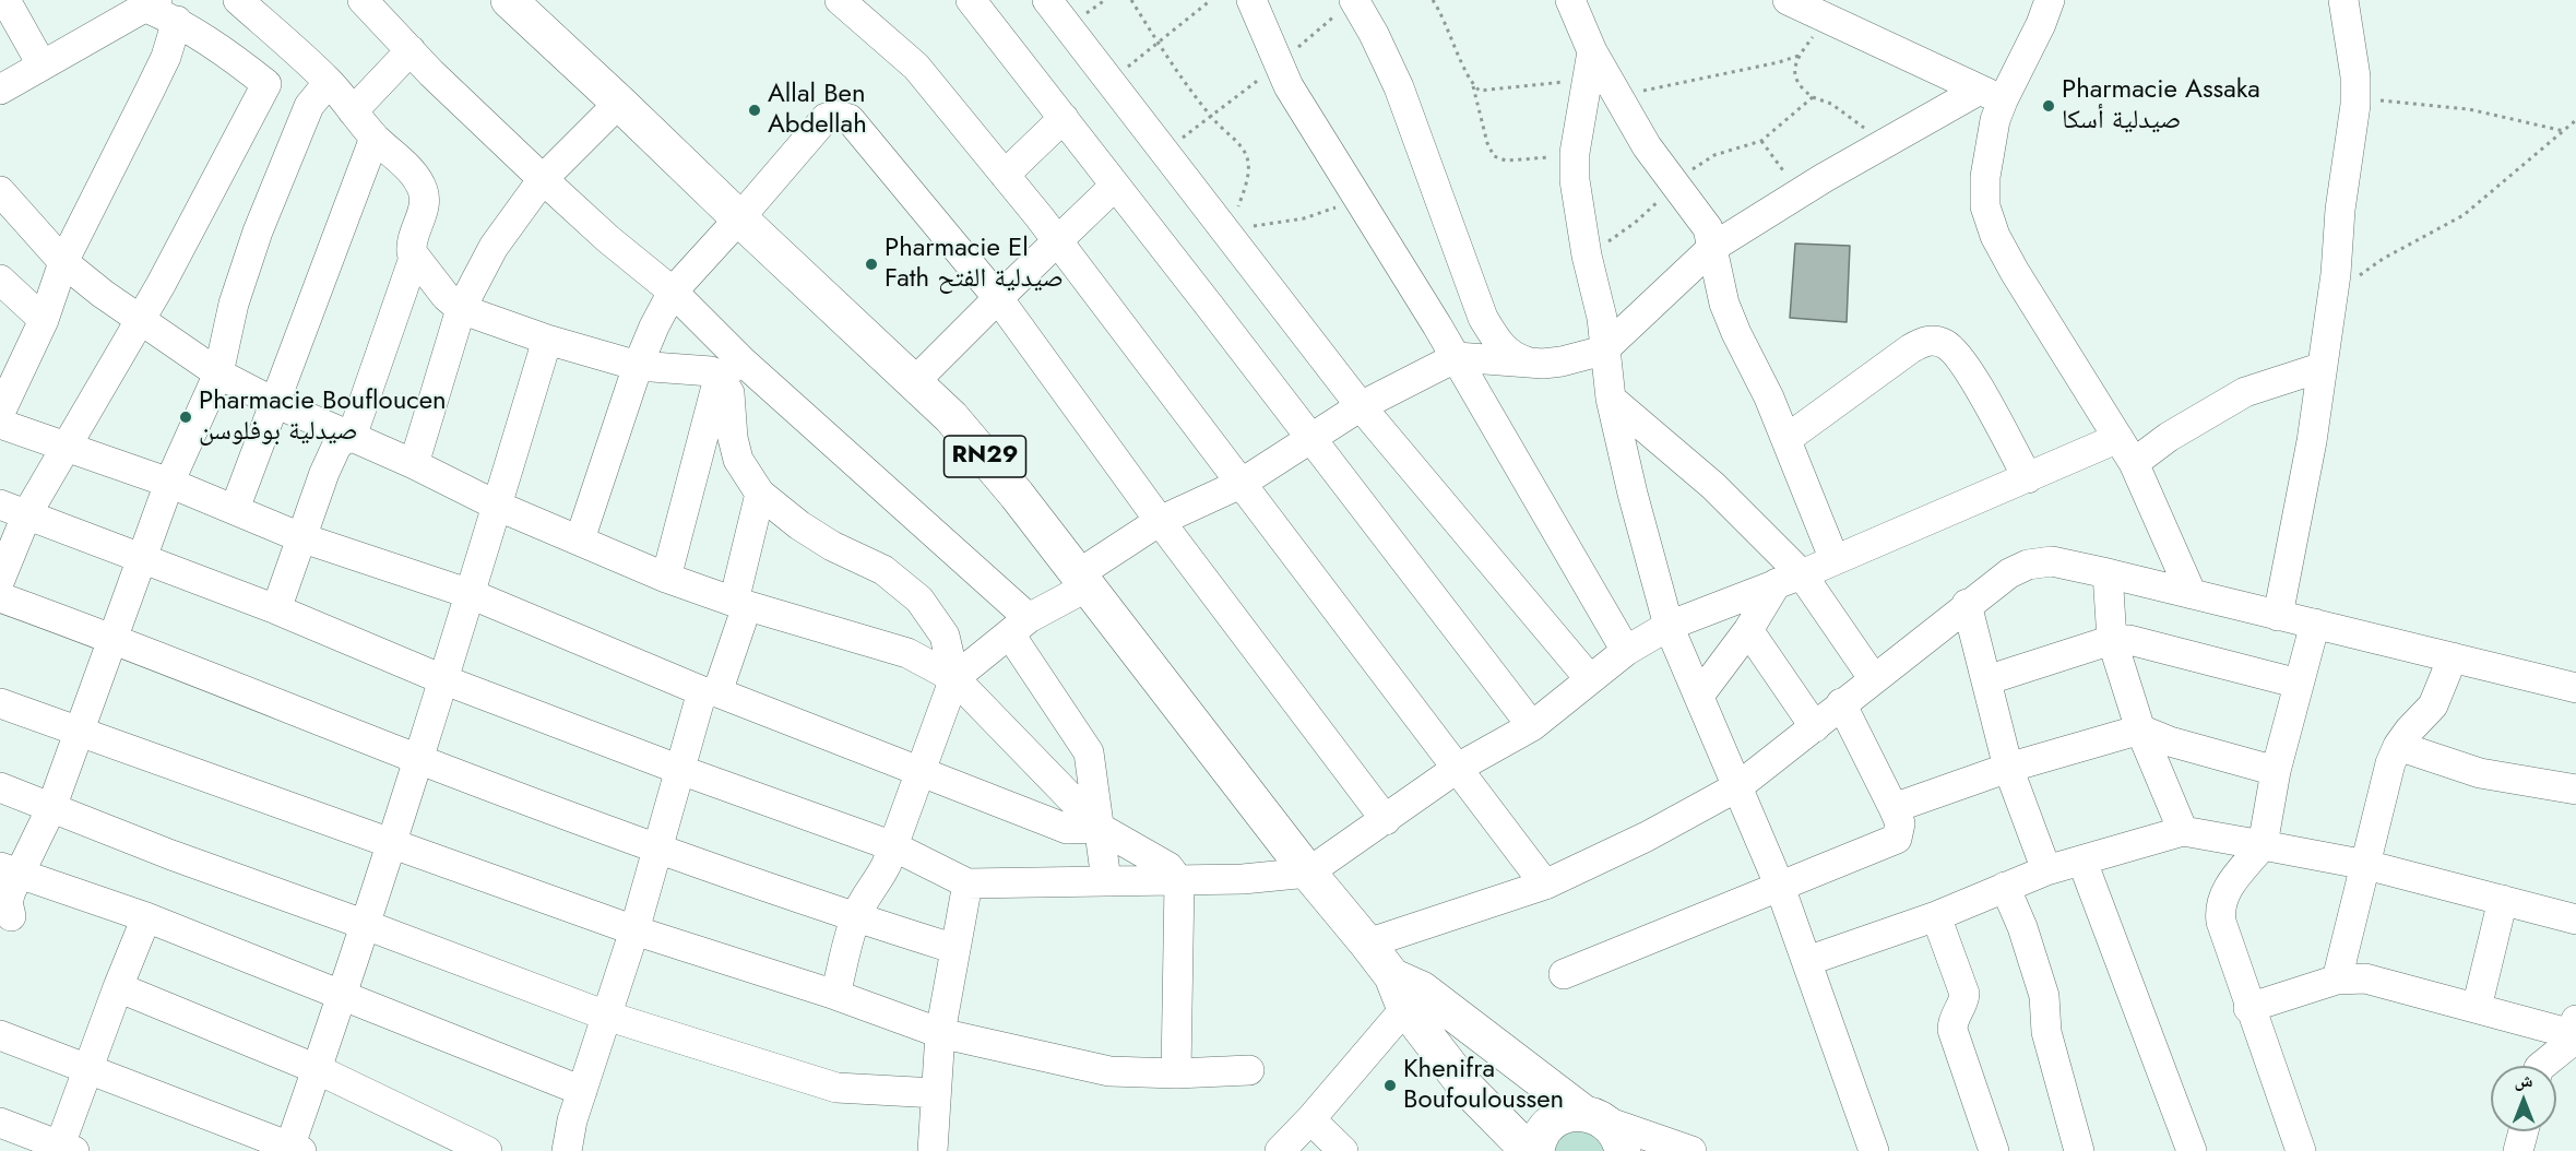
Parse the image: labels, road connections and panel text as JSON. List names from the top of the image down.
{
  "streets": {
    "main road": ["RN29"]
  },
  "places": [
    "Pharmacie Assaka صيدلية أسكا",
    "Allal Ben Abdellah",
    "Pharmacie El Fath صيدلية الفتح",
    "Pharmacie Boufloucen صيدلية بوفلوسن",
    "Khenifra Boufouloussen"
  ],
  "north": "top"
}
